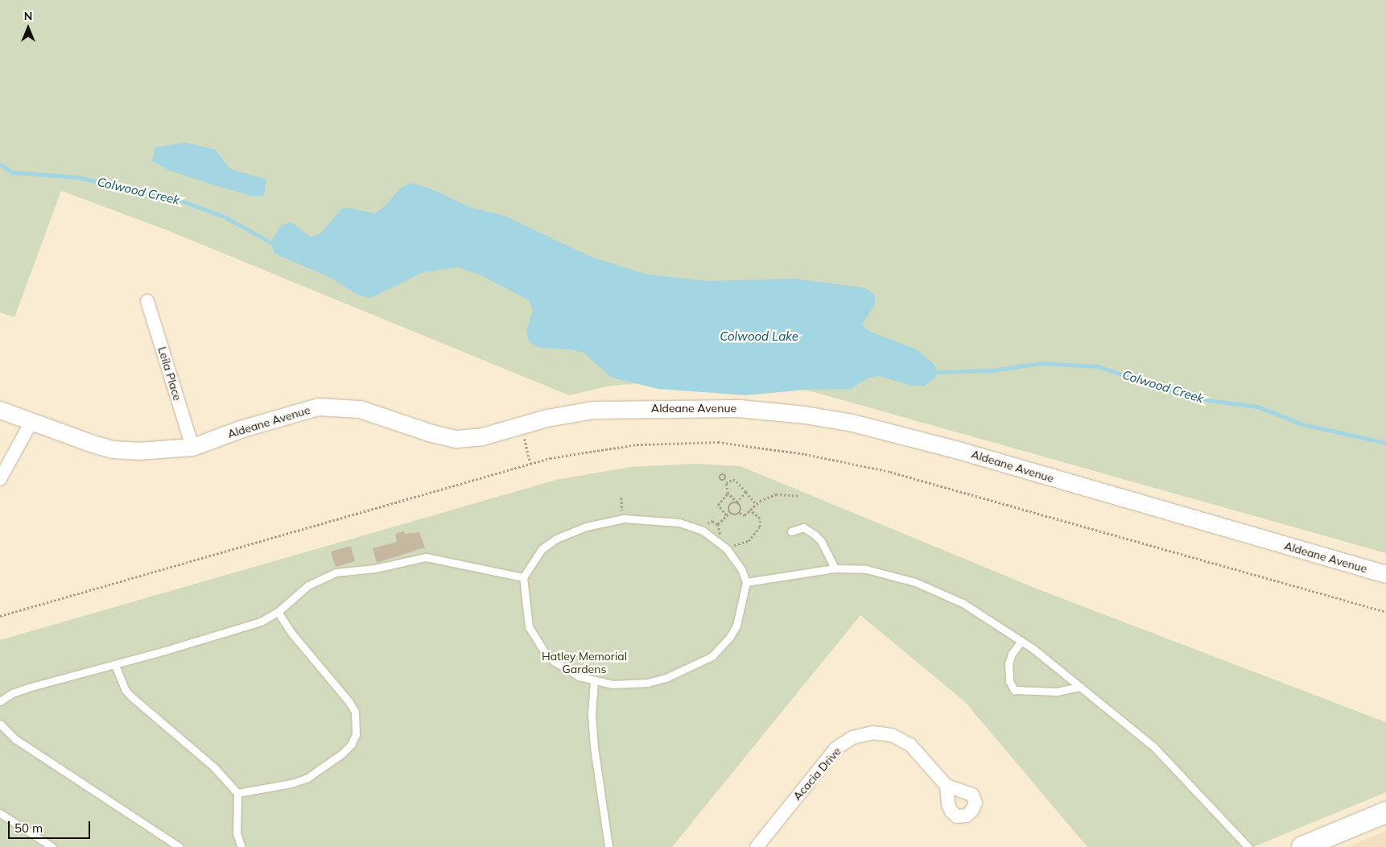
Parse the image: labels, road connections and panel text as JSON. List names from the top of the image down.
{
  "streets": {
    "street": ["Leila Place", "Aldeane Avenue", "Acacia Drive"]
  },
  "crossings": [
    ["Leila Place", "Aldeane Avenue"]
  ],
  "water": ["Colwood Creek", "Colwood Lake"],
  "parks": ["Hatley Memorial Gardens"],
  "scale_bar": "50 m",
  "north": "top"
}
